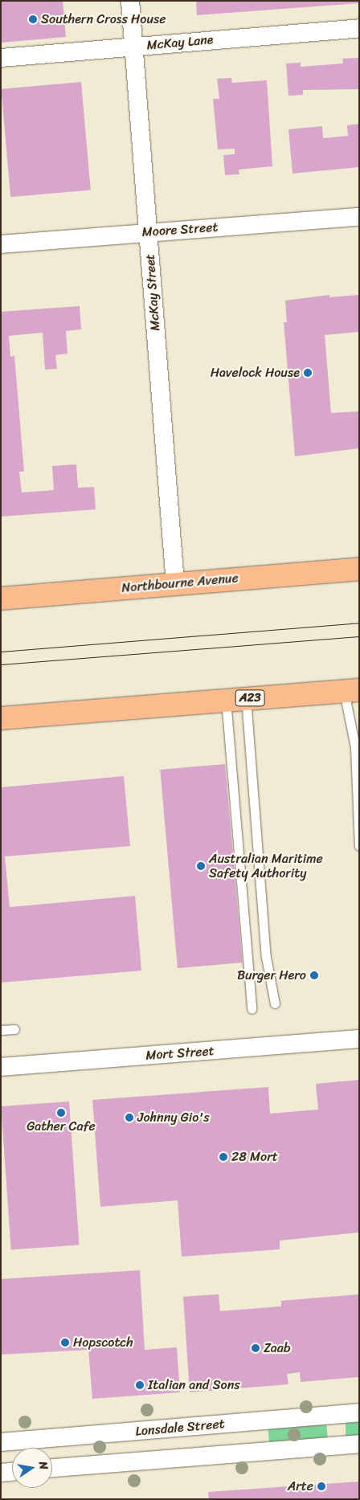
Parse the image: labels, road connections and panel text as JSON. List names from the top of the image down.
{
  "streets": {
    "highway": ["Northbourne Avenue", "A23"],
    "street": [
      "McKay Lane",
      "Moore Street",
      "McKay Street",
      "Mort Street",
      "Lonsdale Street"
    ]
  },
  "crossings": [
    ["McKay Lane", "McKay Street"],
    ["Moore Street", "McKay Street"],
    ["McKay Street", "Northbourne Avenue"]
  ],
  "places": [
    "Southern Cross House",
    "Havelock House",
    "Australian Maritime Safety Authority",
    "Burger Hero",
    "Gather Cafe",
    "Johnny Gio's",
    "28 Mort",
    "Hopscotch",
    "Zaab",
    "Italian and Sons",
    "Arte"
  ],
  "north": "right"
}
